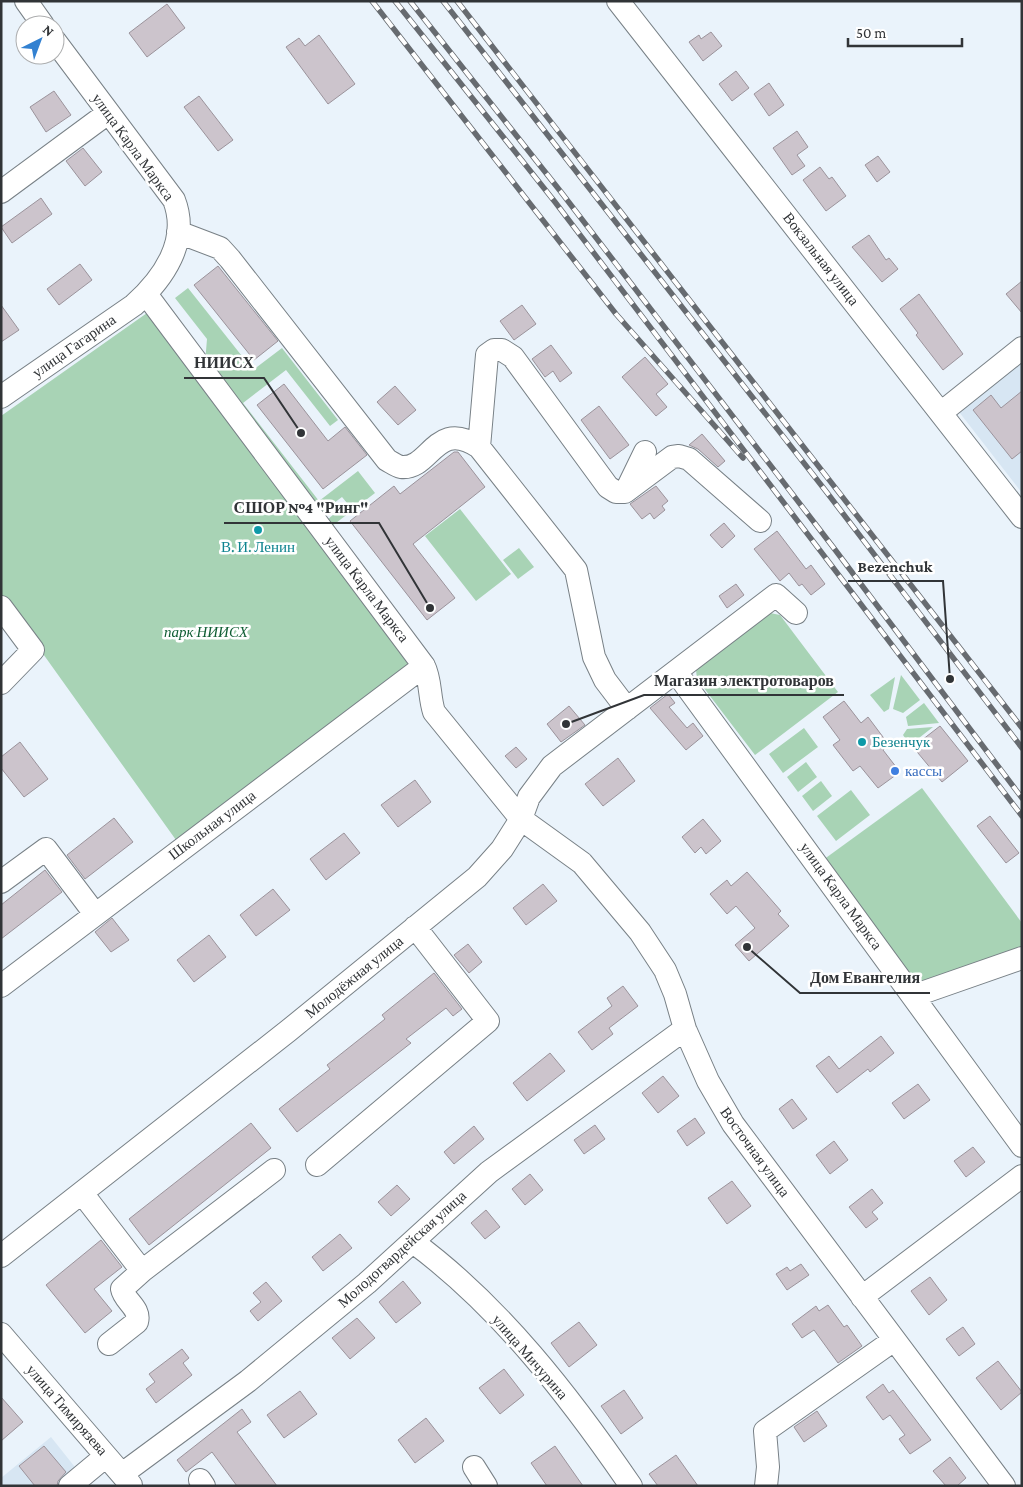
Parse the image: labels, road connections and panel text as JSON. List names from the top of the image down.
{
  "streets": {
    "street": [
      "улица Карла Маркса",
      "Вокзальная улица",
      "улица Гагарина",
      "Школьная улица",
      "Молодёжная улица",
      "Восточная улица",
      "Молодогвардейская улица",
      "улица Мичурина",
      "улица Тимирязева"
    ]
  },
  "crossings": [
    ["улица Карла Маркса", "улица Гагарина"],
    ["улица Карла Маркса", "Школьная улица"],
    ["улица Карла Маркса", "Молодёжная улица"],
    ["улица Карла Маркса", "Восточная улица"],
    ["Молодёжная улица", "Восточная улица"],
    ["Восточная улица", "Молодогвардейская улица"],
    ["Молодогвардейская улица", "улица Мичурина"],
    ["Молодогвардейская улица", "улица Тимирязева"]
  ],
  "parks": ["парк НИИСХ"],
  "places": [
    "НИИСХ",
    "В. И. Ленин",
    "СШОР №4 \"Ринг\"",
    "Bezenchuk",
    "Магазин электротоваров",
    "Безенчук",
    "кассы",
    "Дом Евангелия"
  ],
  "scale_bar": "50 m",
  "north": "top right"
}
